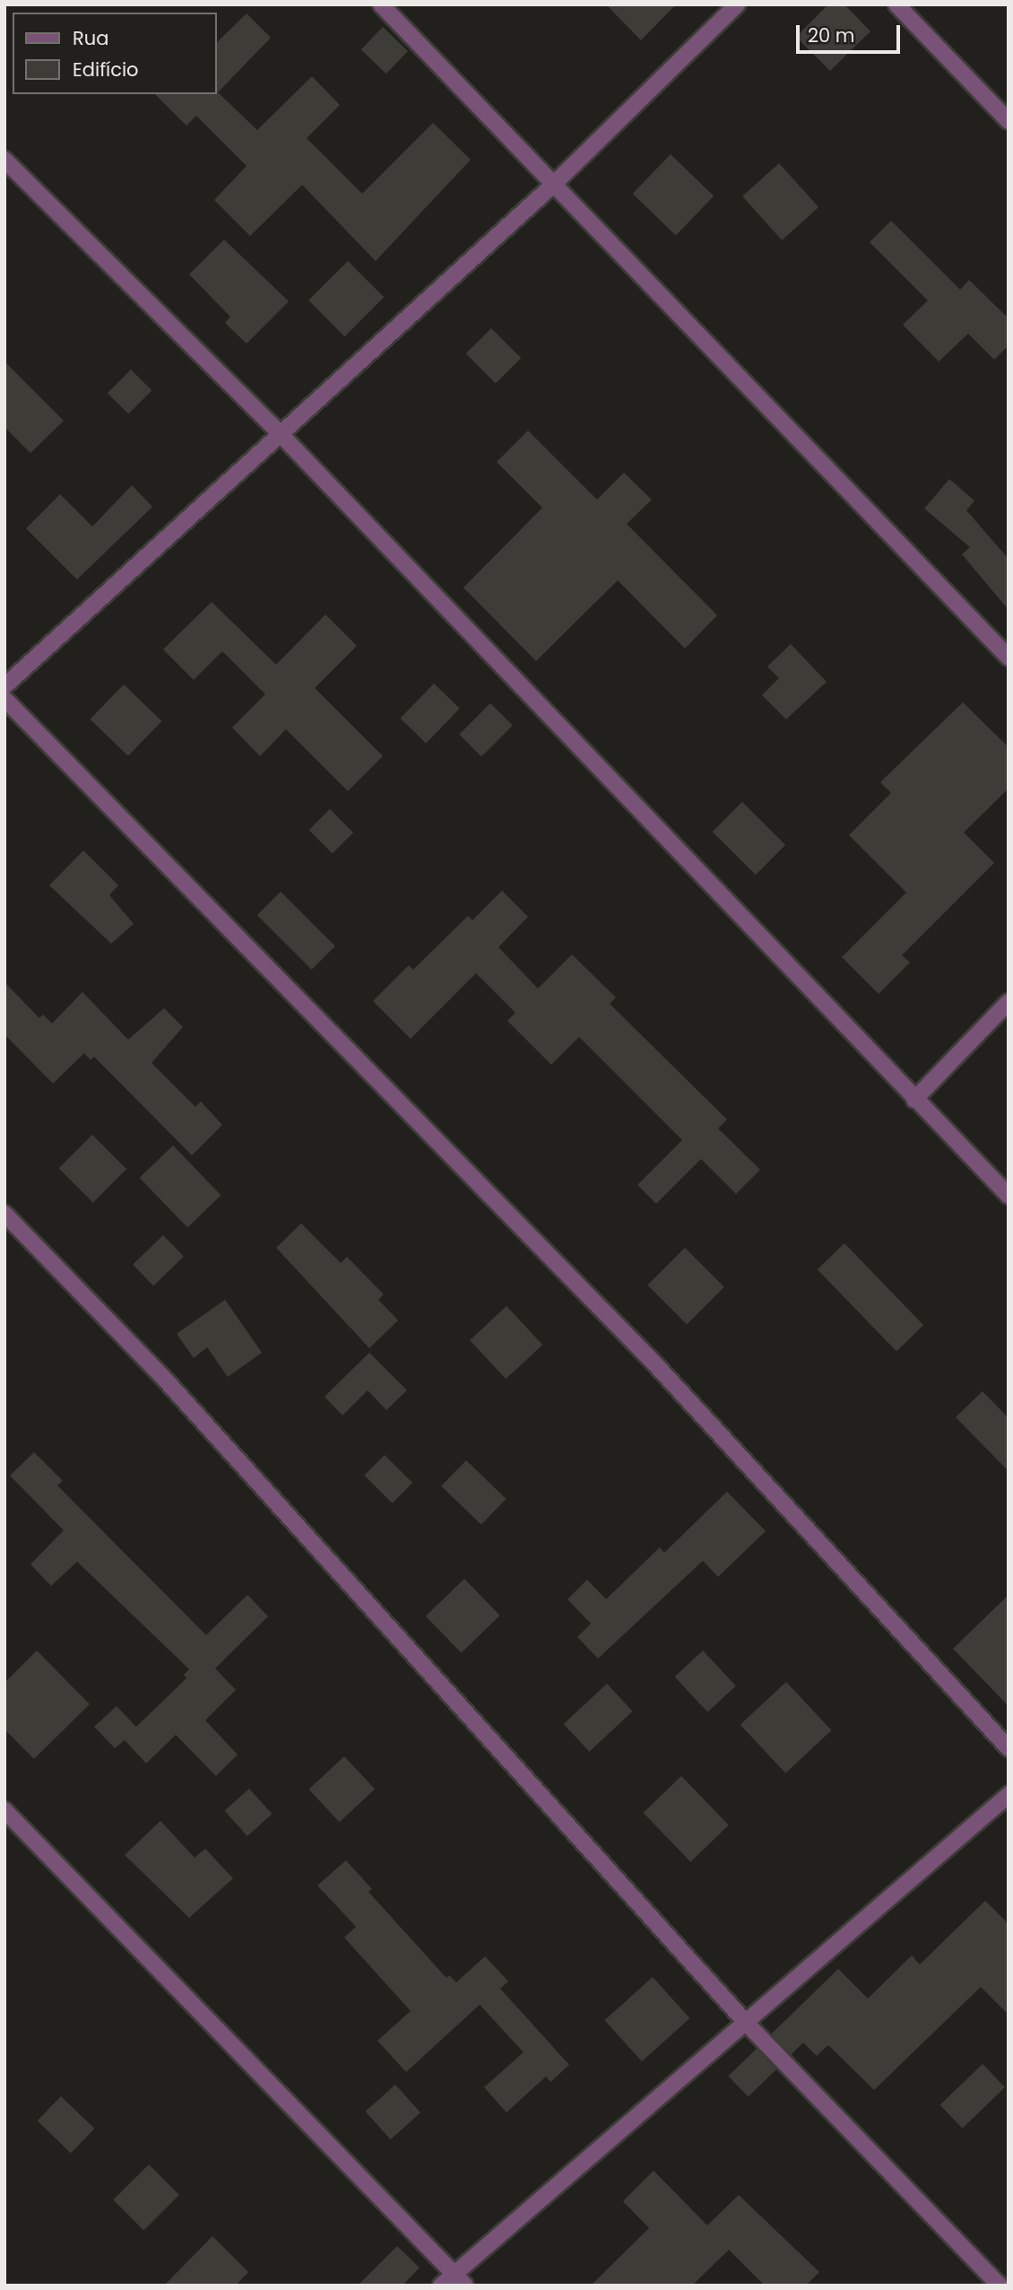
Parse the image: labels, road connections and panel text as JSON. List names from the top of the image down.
{
  "legend": ["Rua", "Edifício"],
  "scale_bar": "20 m"
}
